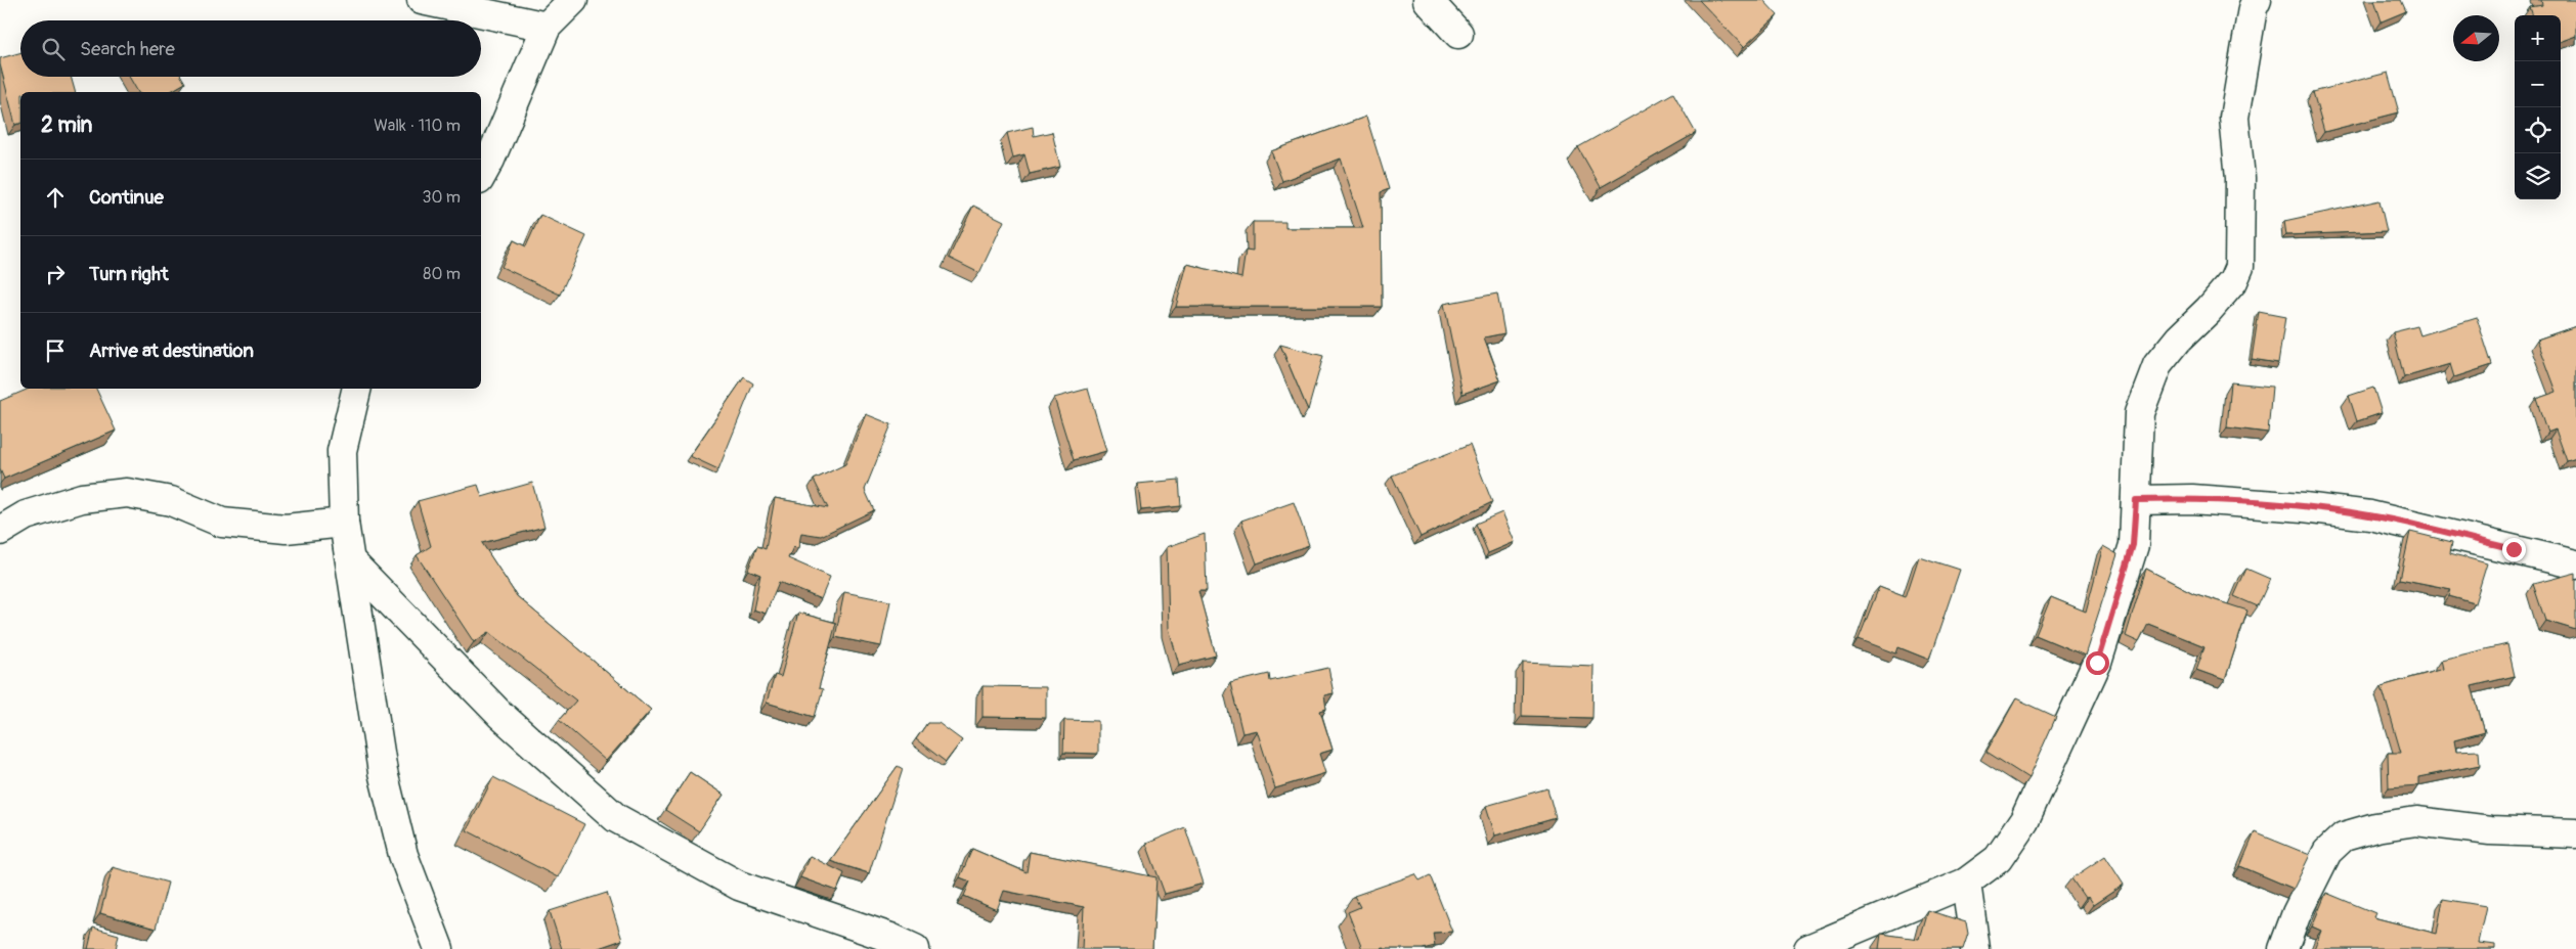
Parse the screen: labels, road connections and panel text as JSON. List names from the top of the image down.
{
  "north": "left",
  "page": {
    "map_buttons": ["+", "−"],
    "search": "Search here",
    "heading": ["2 min", "Walk · 110 m"],
    "list": [
      ["Continue", "30 m"],
      ["Turn right", "80 m"],
      "Arrive at destination"
    ]
  }
}
